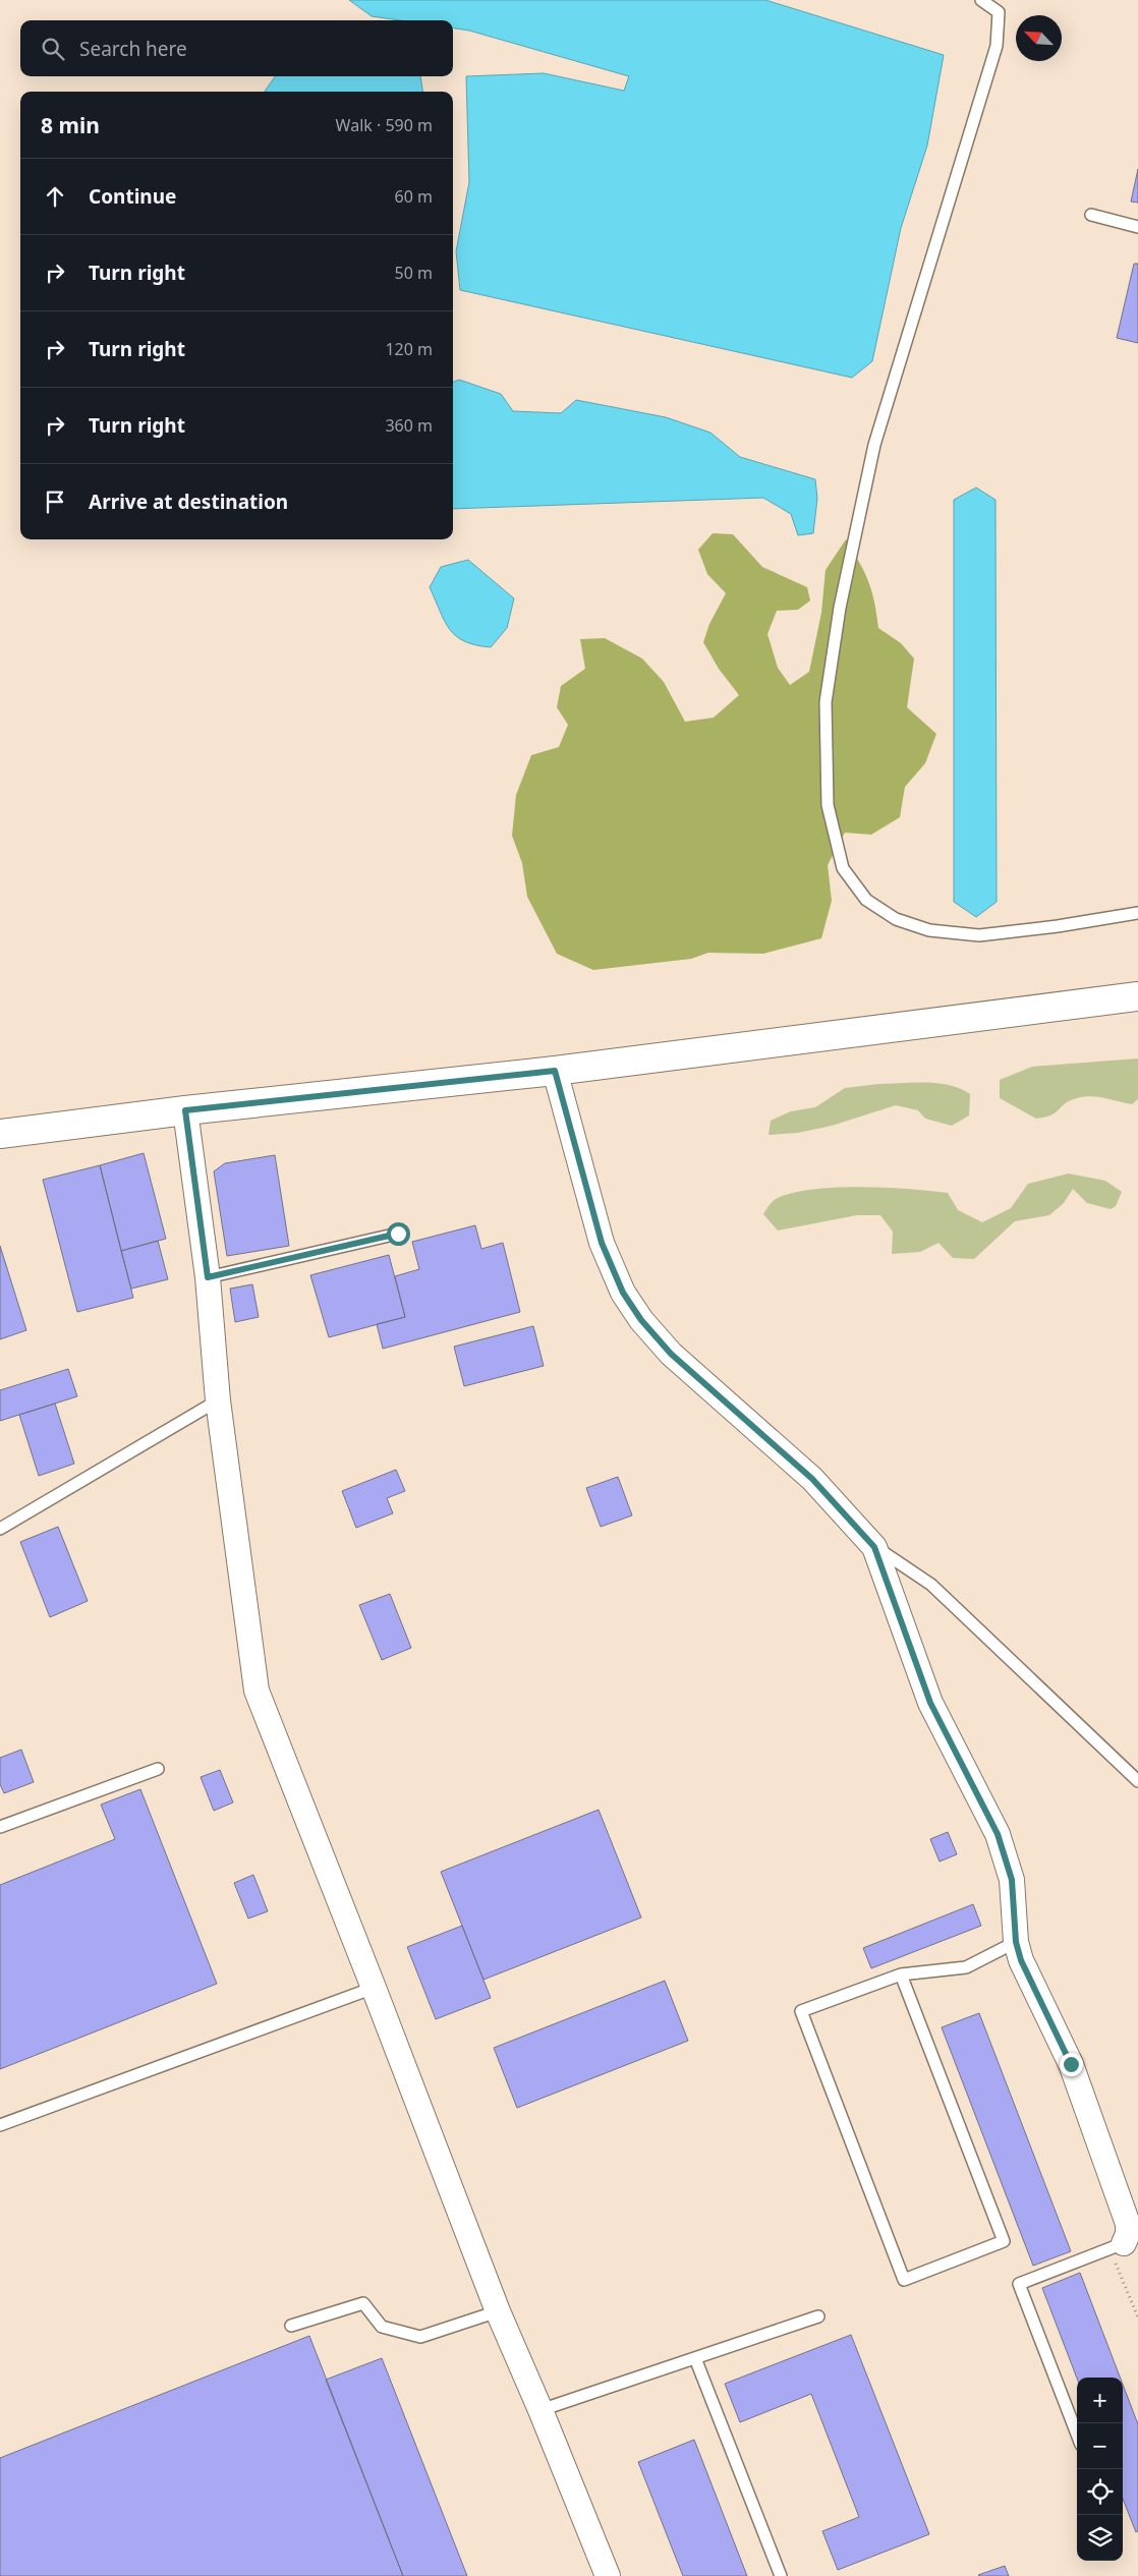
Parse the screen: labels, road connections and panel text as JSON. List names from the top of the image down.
{
  "north": "top left",
  "page": {
    "search": "Search here",
    "heading": ["8 min", "Walk · 590 m"],
    "list": [
      ["Continue", "60 m"],
      ["Turn right", "50 m"],
      ["Turn right", "120 m"],
      ["Turn right", "360 m"],
      "Arrive at destination"
    ],
    "map_buttons": ["+", "−"]
  }
}
